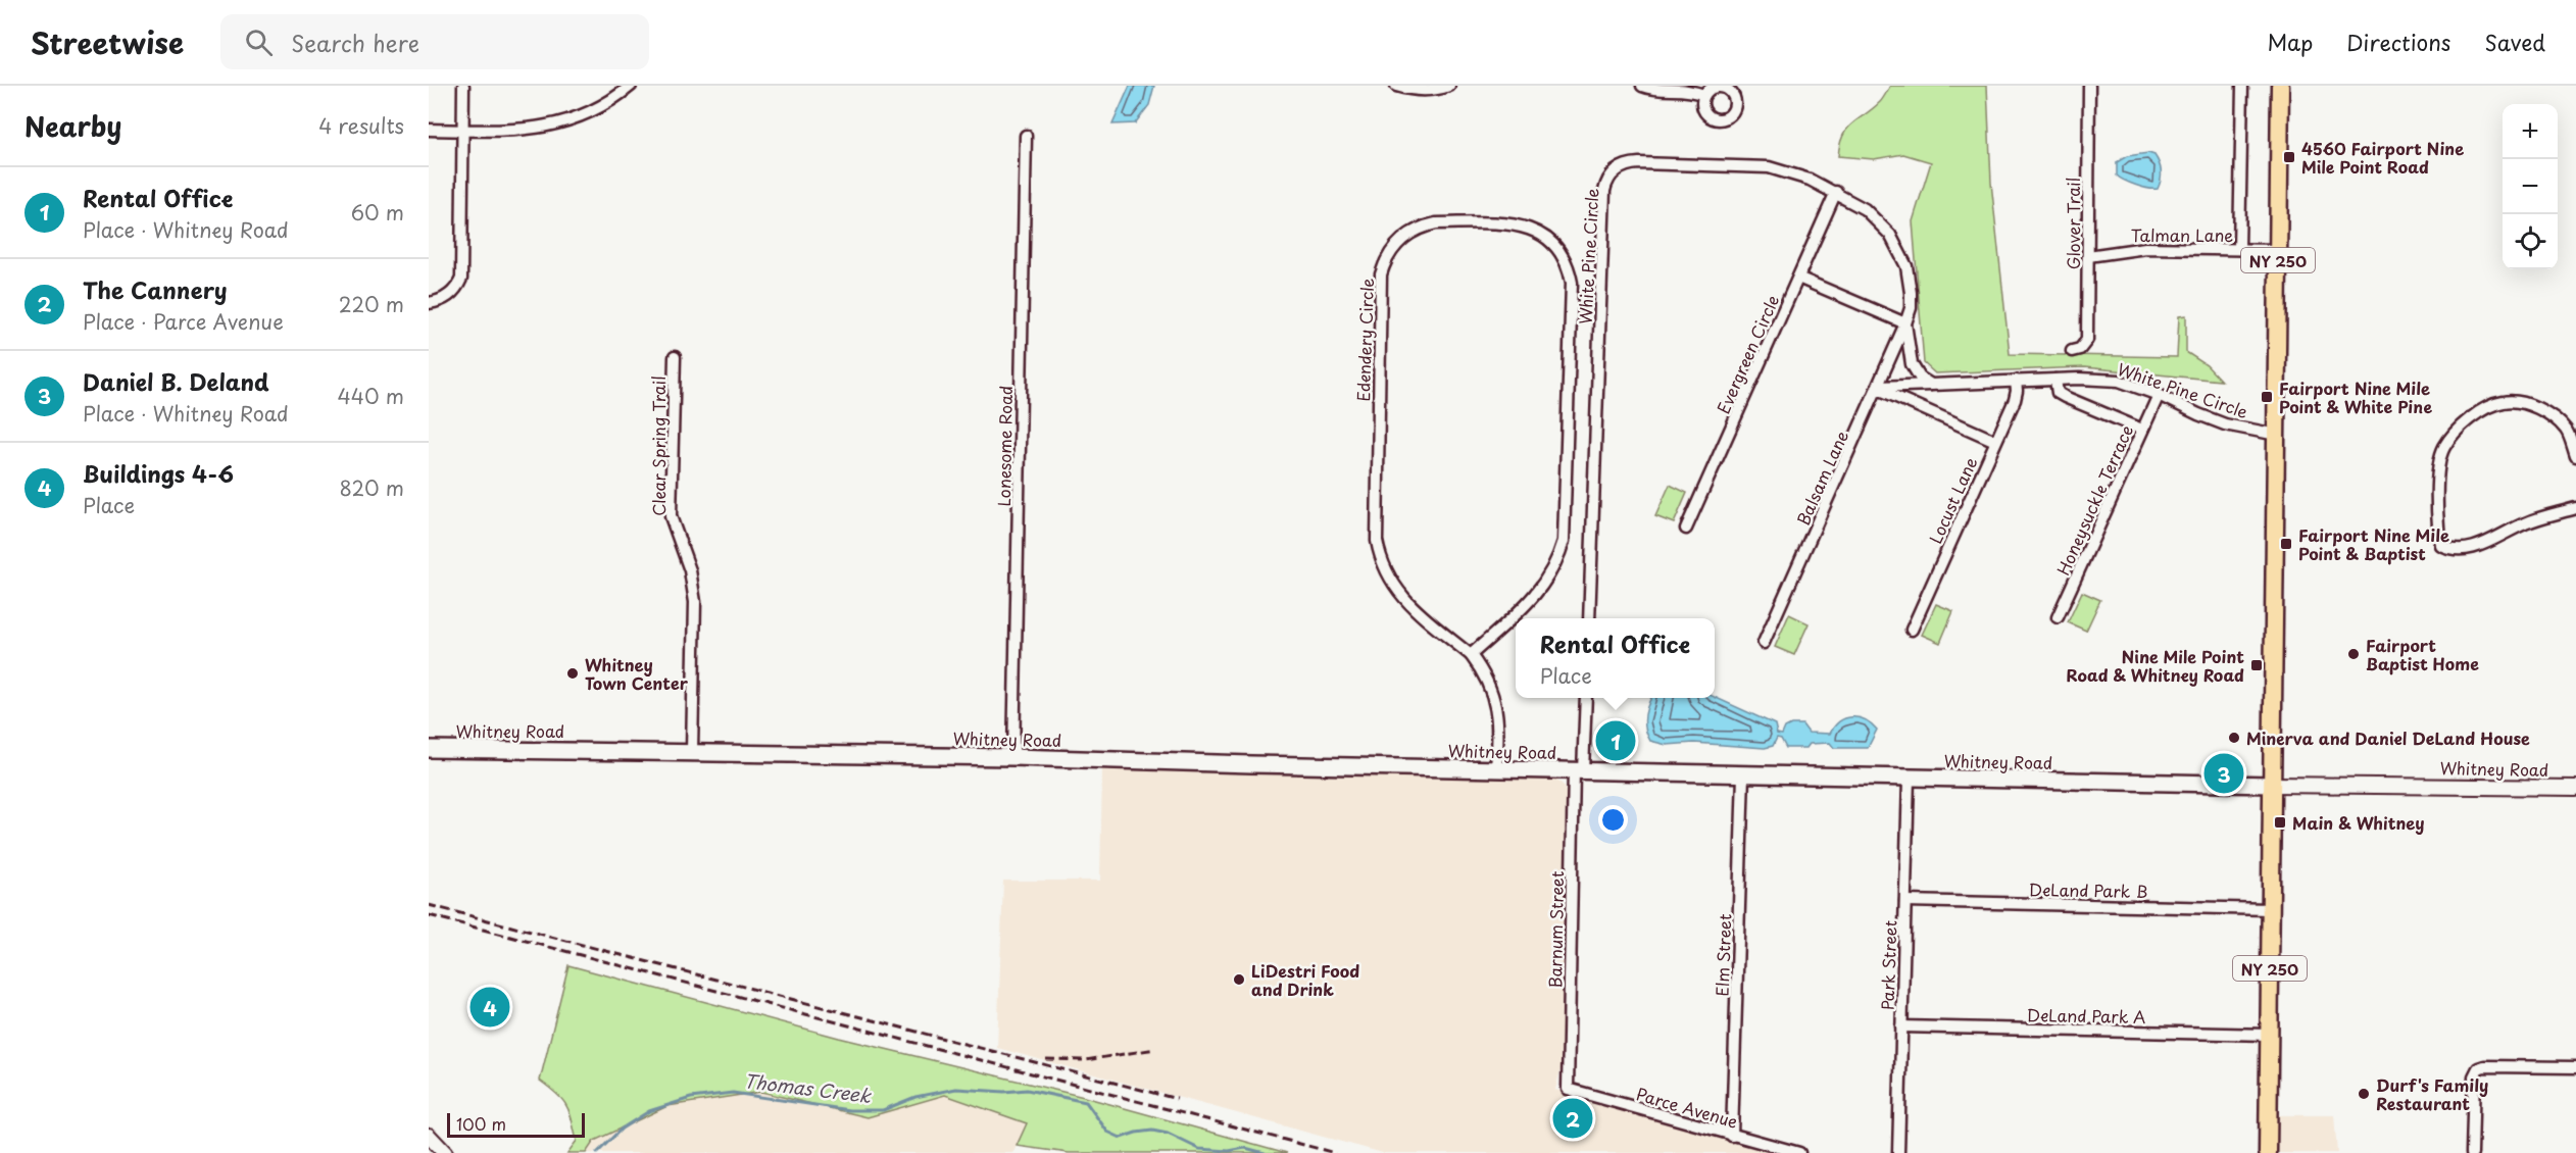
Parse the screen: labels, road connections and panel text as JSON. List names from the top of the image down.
{
  "streets": {
    "main road": ["NY 250", "Whitney Road"],
    "street": [
      "Glover Trail",
      "Talman Lane",
      "White Pine Circle",
      "Edendery Circle",
      "Evergreen Circle",
      "Clear Spring Trail",
      "Lonesome Road",
      "Balsam Lane",
      "Locust Lane",
      "Honeysuckle Terrace",
      "DeLand Park B",
      "Barnum Street",
      "Elm Street",
      "Park Street",
      "DeLand Park A",
      "Parce Avenue"
    ]
  },
  "crossings": [
    ["Glover Trail", "Talman Lane"],
    ["Talman Lane", "NY 250"],
    ["White Pine Circle", "NY 250"],
    ["White Pine Circle", "Evergreen Circle"],
    ["White Pine Circle", "Balsam Lane"],
    ["White Pine Circle", "Locust Lane"],
    ["White Pine Circle", "Honeysuckle Terrace"],
    ["NY 250", "Whitney Road"],
    ["NY 250", "DeLand Park B"],
    ["NY 250", "DeLand Park A"],
    ["Edendery Circle", "Whitney Road"],
    ["Clear Spring Trail", "Whitney Road"],
    ["Lonesome Road", "Whitney Road"],
    ["Whitney Road", "Barnum Street"],
    ["Whitney Road", "Elm Street"],
    ["Whitney Road", "Park Street"],
    ["DeLand Park B", "Park Street"],
    ["Barnum Street", "Parce Avenue"],
    ["Elm Street", "Parce Avenue"],
    ["Park Street", "DeLand Park A"]
  ],
  "water": ["Thomas Creek"],
  "places": {
    "transit": [
      "4560 Fairport Nine Mile Point Road",
      "Fairport Nine Mile Point & White Pine",
      "Fairport Nine Mile Point & Baptist",
      "Nine Mile Point Road & Whitney Road",
      "Main & Whitney"
    ],
    "other": [
      "Fairport Baptist Home",
      "Whitney Town Center",
      "Minerva and Daniel DeLand House",
      "LiDestri Food and Drink",
      "Durf's Family Restaurant"
    ]
  },
  "scale_bar": "100 m",
  "page": {
    "header": "Streetwise",
    "search": "Search here",
    "nav": ["Map", "Directions", "Saved"],
    "heading": ["Nearby", "4 results"],
    "map_buttons": ["+", "−"],
    "list": [
      {
        "mark": "1",
        "name": "Rental Office",
        "note": "Place · Whitney Road",
        "value": "60 m"
      },
      {
        "mark": "2",
        "name": "The Cannery",
        "note": "Place · Parce Avenue",
        "value": "220 m"
      },
      {
        "mark": "3",
        "name": "Daniel B. Deland",
        "note": "Place · Whitney Road",
        "value": "440 m"
      },
      {
        "mark": "4",
        "name": "Buildings 4-6",
        "note": "Place",
        "value": "820 m"
      }
    ],
    "popup": ["Rental Office", "Place"],
    "pins": [
      "1",
      "3",
      "4",
      "2"
    ],
    "scale": "100 m"
  }
}
